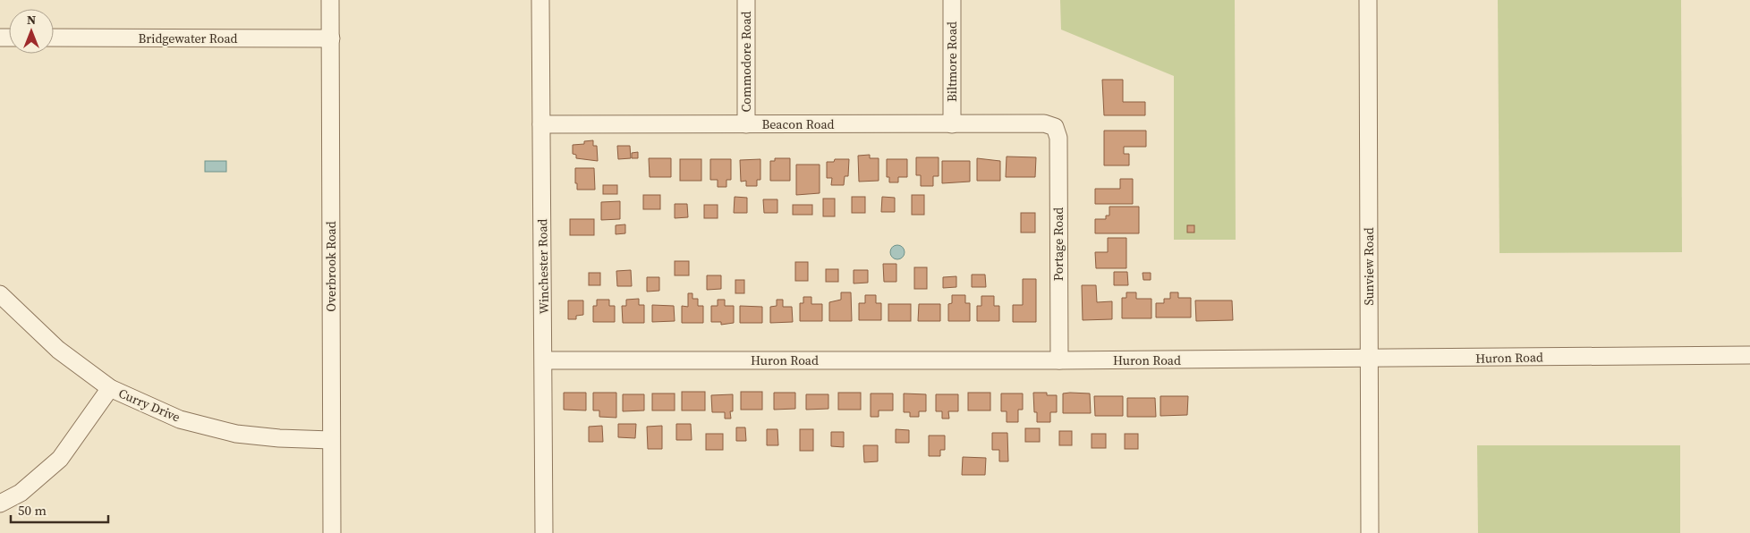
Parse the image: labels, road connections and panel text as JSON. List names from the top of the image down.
{
  "streets": {
    "street": [
      "Bridgewater Road",
      "Commodore Road",
      "Biltmore Road",
      "Beacon Road",
      "Portage Road",
      "Overbrook Road",
      "Winchester Road",
      "Sunview Road",
      "Huron Road",
      "Curry Drive"
    ]
  },
  "crossings": [
    ["Bridgewater Road", "Overbrook Road"],
    ["Commodore Road", "Beacon Road"],
    ["Biltmore Road", "Beacon Road"],
    ["Beacon Road", "Portage Road"],
    ["Beacon Road", "Winchester Road"],
    ["Portage Road", "Huron Road"],
    ["Overbrook Road", "Curry Drive"],
    ["Winchester Road", "Huron Road"],
    ["Sunview Road", "Huron Road"]
  ],
  "scale_bar": "50 m",
  "north": "top"
}
